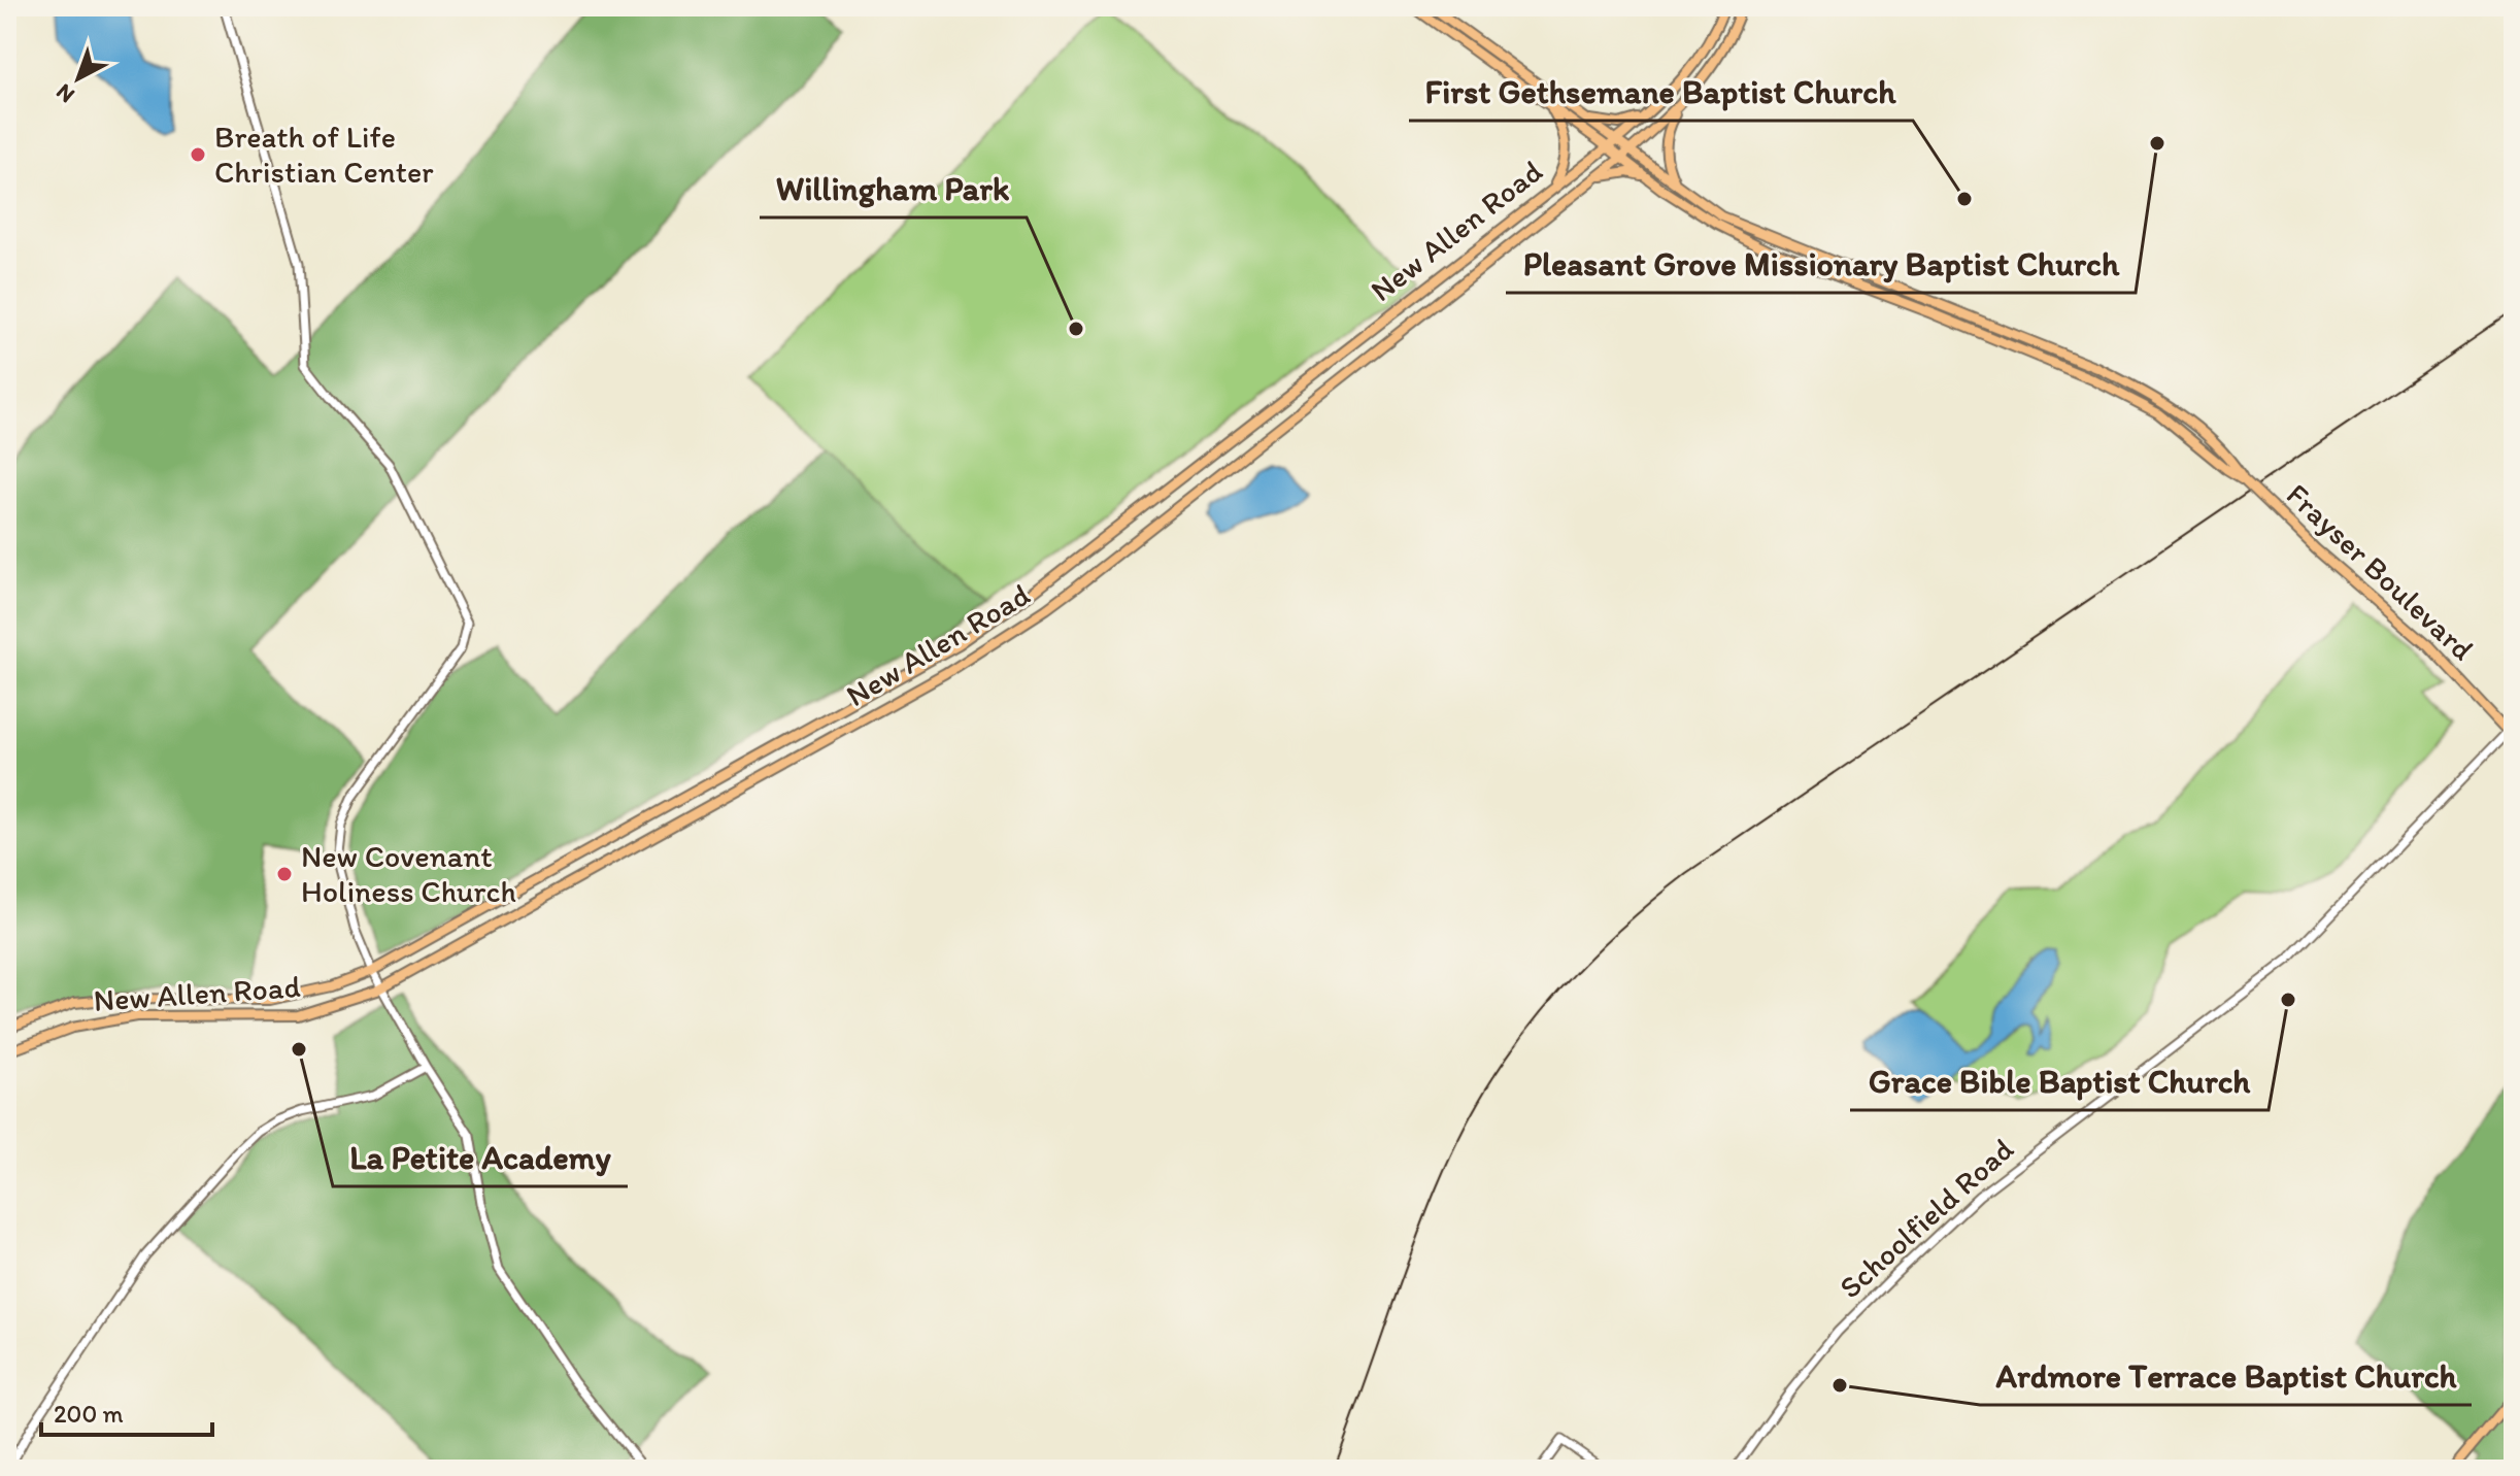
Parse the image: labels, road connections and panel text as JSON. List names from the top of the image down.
{
  "streets": {
    "main road": ["New Allen Road", "Frayser Boulevard"],
    "street": ["Schoolfield Road"]
  },
  "crossings": [
    ["Frayser Boulevard", "Schoolfield Road"]
  ],
  "places": [
    "Pleasant Grove Missionary Baptist Church",
    "Breath of Life Christian Center",
    "First Gethsemane Baptist Church",
    "Willingham Park",
    "New Covenant Holiness Church",
    "Grace Bible Baptist Church",
    "La Petite Academy",
    "Ardmore Terrace Baptist Church"
  ],
  "scale_bar": "200 m",
  "north": "bottom left"
}
